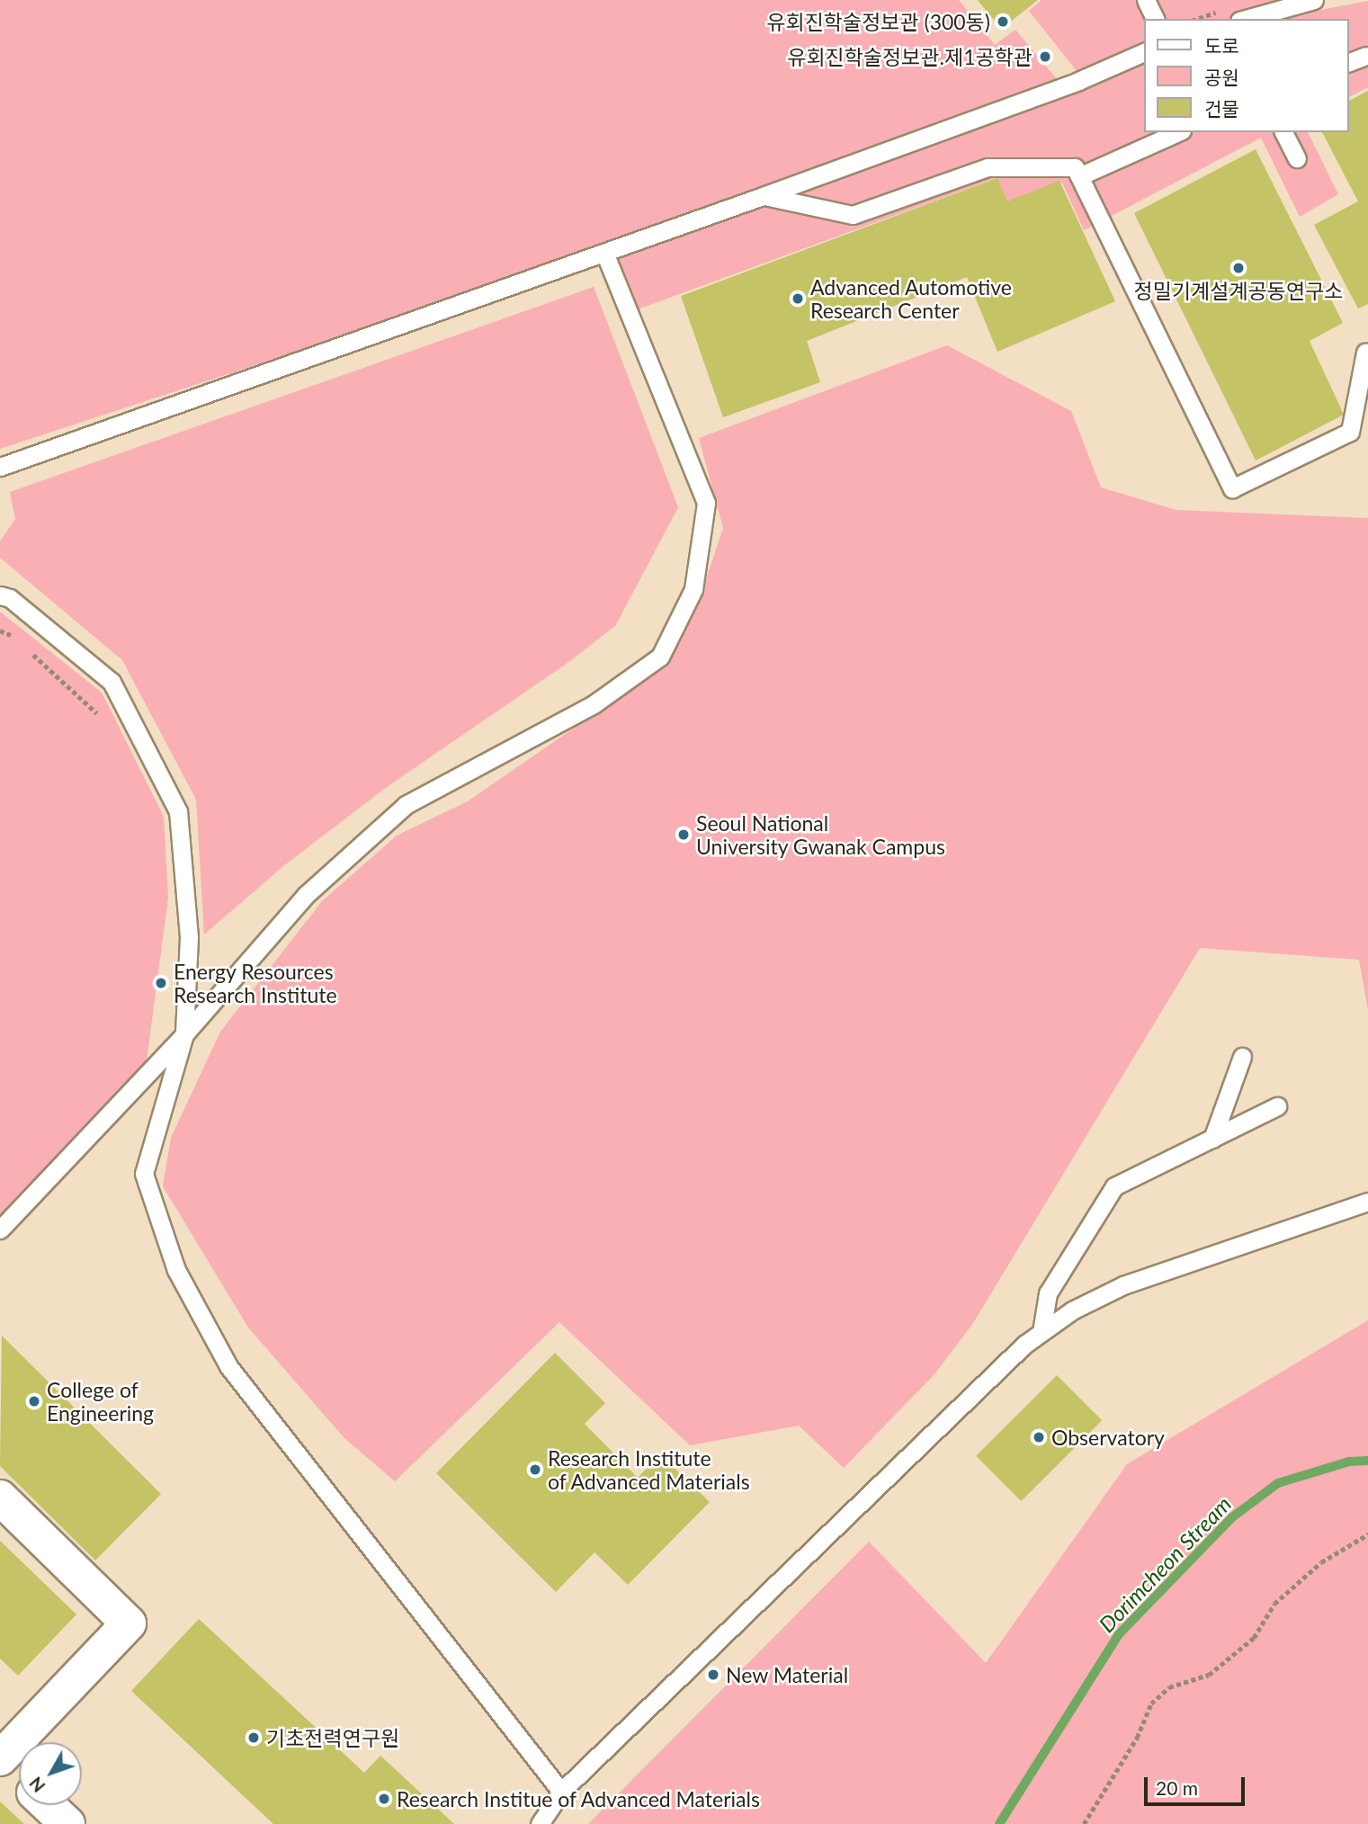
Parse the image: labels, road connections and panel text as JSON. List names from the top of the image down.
{
  "water": ["Dorimcheon Stream"],
  "places": [
    "유회진학술정보관 (300동)",
    "유회진학술정보관.제1공학관",
    "정밀기계설계공동연구소",
    "Advanced Automotive Research Center",
    "Seoul National University Gwanak Campus",
    "Energy Resources Research Institute",
    "College of Engineering",
    "Observatory",
    "Research Institute of Advanced Materials",
    "New Material",
    "기초전력연구원",
    "Research Institue of Advanced Materials"
  ],
  "legend": ["도로", "공원", "건물"],
  "scale_bar": "20 m",
  "north": "bottom left"
}
